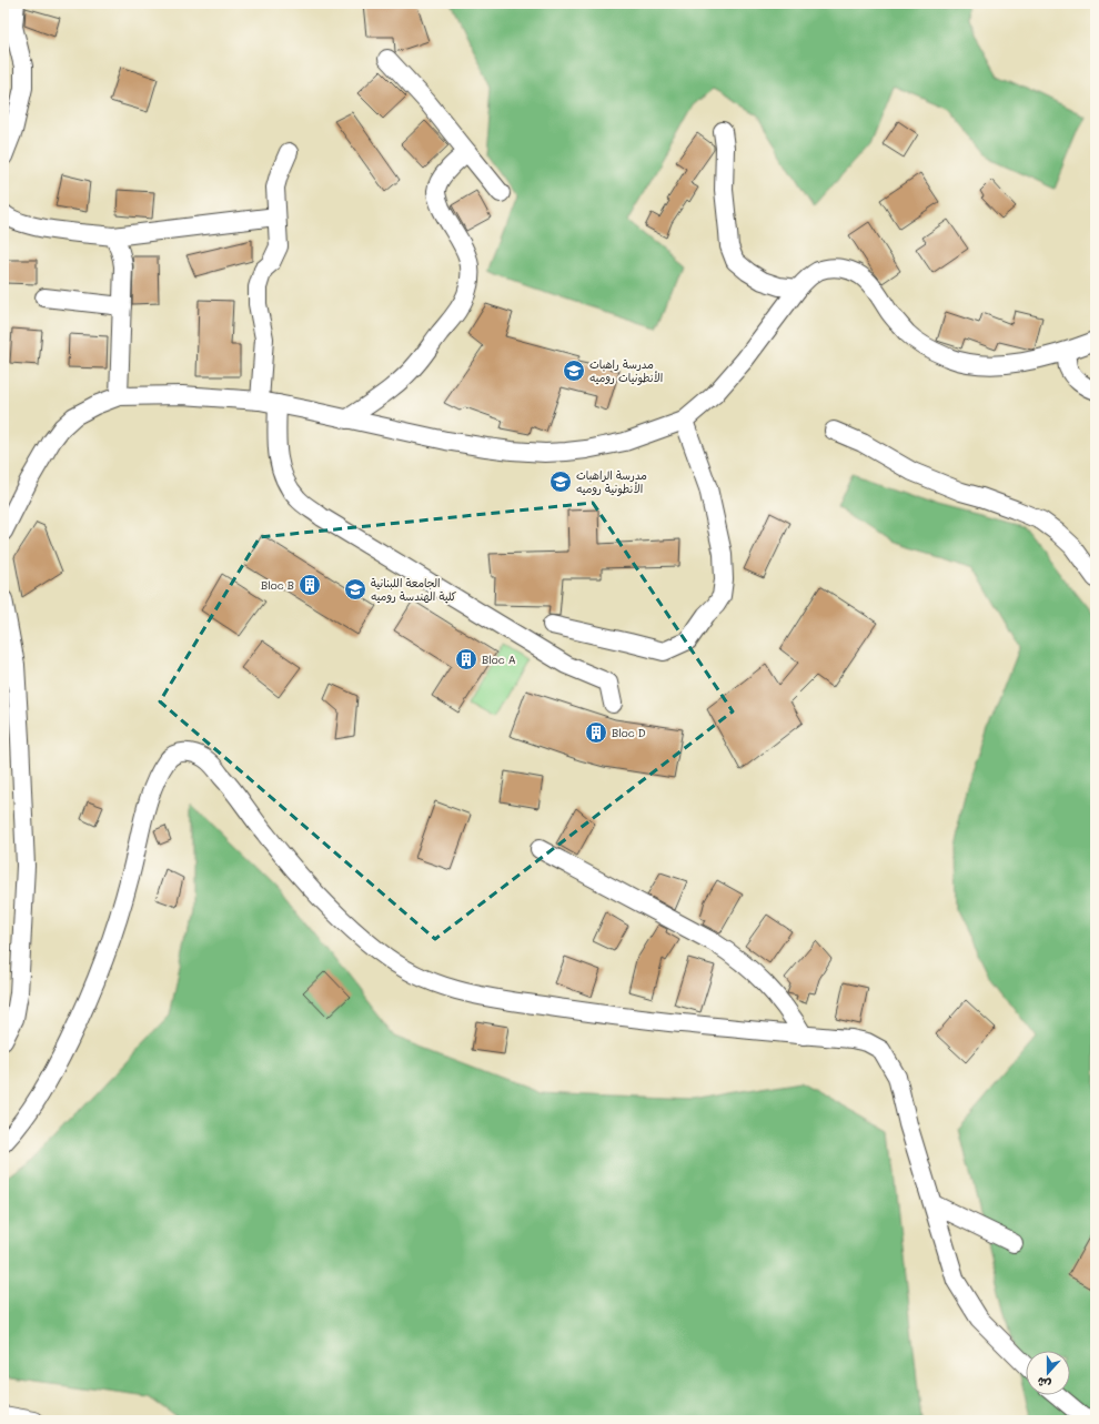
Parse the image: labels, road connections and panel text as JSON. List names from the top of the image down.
{
  "places": {
    "school or university": ["مدرسة راهبات الأنطونيات روميه", "مدرسة الراهبات الأنطونية روميه", "الجامعة اللبنانية كلية الهندسة روميه"],
    "building": ["Bloc B", "Bloc A", "Bloc D"]
  },
  "north": "bottom"
}
